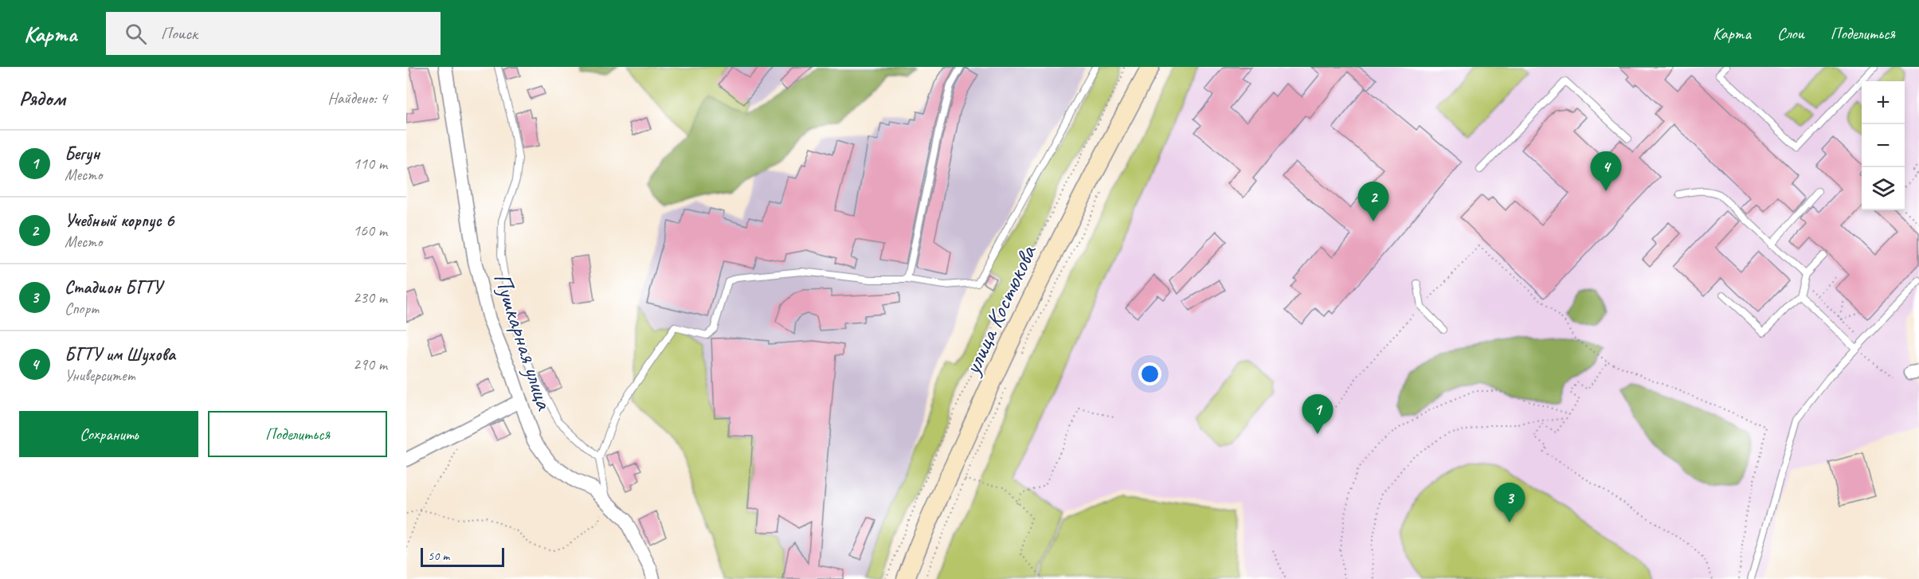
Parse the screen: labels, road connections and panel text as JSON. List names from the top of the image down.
{
  "streets": {
    "main road": ["улица Костюкова"],
    "street": ["Пушкарная улица"]
  },
  "scale_bar": "50 m",
  "page": {
    "header": "Карта",
    "search": "Поиск",
    "nav": ["Карта", "Слои", "Поделиться"],
    "heading": ["Рядом", "Найдено: 4"],
    "map_buttons": ["+", "−"],
    "list": [
      {
        "mark": "1",
        "name": "Бегун",
        "note": "Место",
        "value": "110 m"
      },
      {
        "mark": "2",
        "name": "Учебный корпус 6",
        "note": "Место",
        "value": "160 m"
      },
      {
        "mark": "3",
        "name": "Стадион БГТУ",
        "note": "Спорт",
        "value": "230 m"
      },
      {
        "mark": "4",
        "name": "БГТУ им Шухова",
        "note": "Университет",
        "value": "290 m"
      }
    ],
    "pins": [
      "4",
      "2",
      "1",
      "3"
    ],
    "buttons": ["Сохранить", "Поделиться"],
    "scale": "50 m"
  }
}
